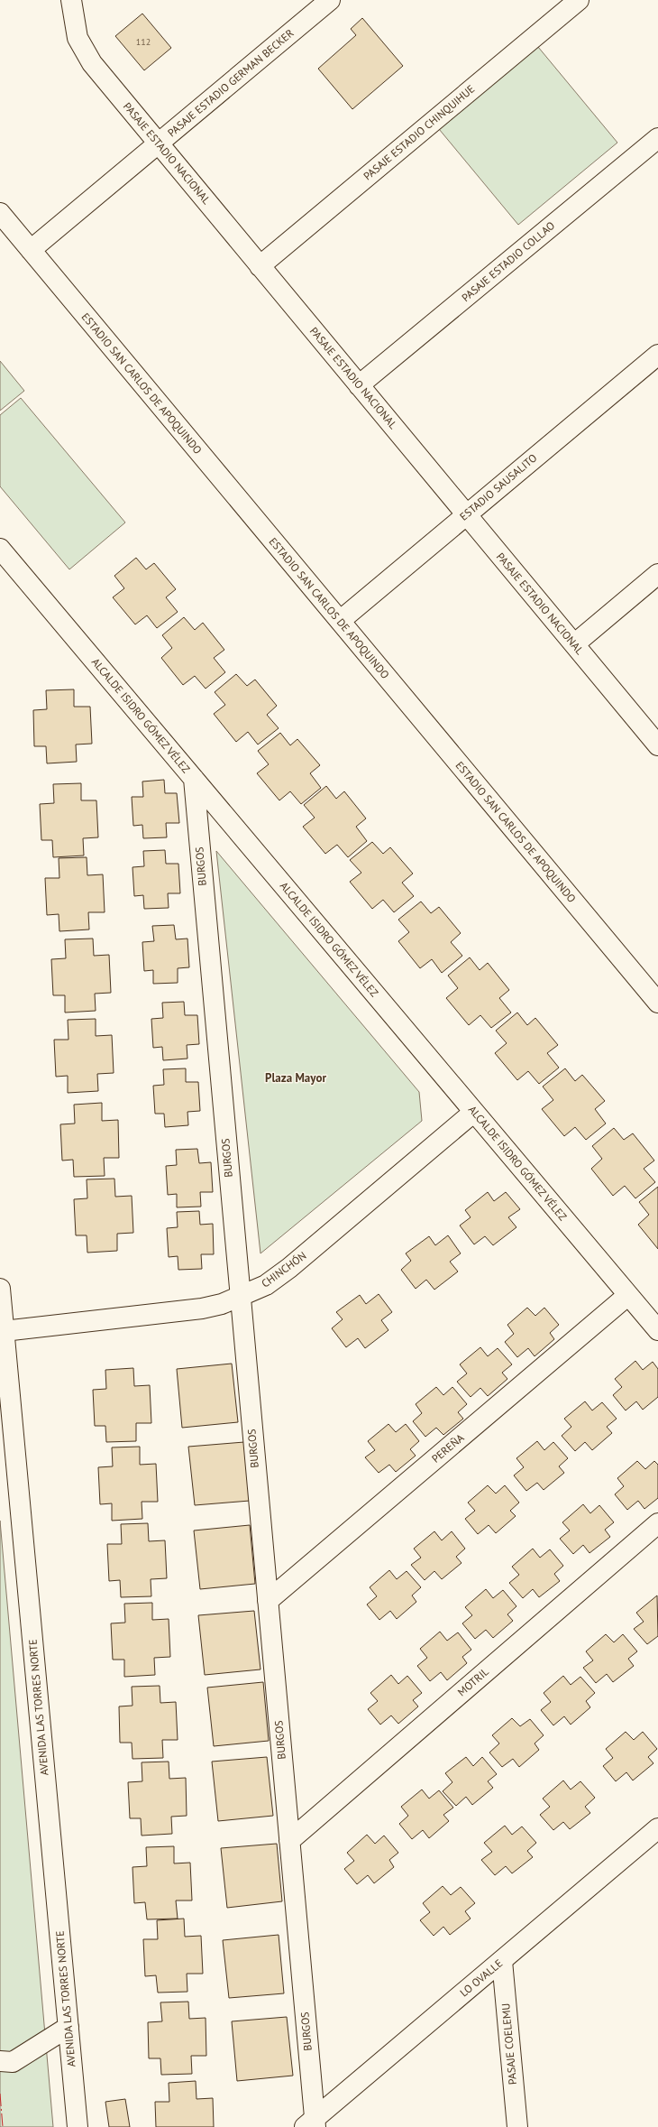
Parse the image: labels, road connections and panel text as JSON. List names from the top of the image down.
{
  "streets": {
    "street": [
      "PASAJE ESTADIO GERMAN BECKER",
      "PASAJE ESTADIO CHINQUIHUE",
      "PASAJE ESTADIO NACIONAL",
      "PASAJE ESTADIO COLLAO",
      "ESTADIO SAN CARLOS DE APOQUINDO",
      "ESTADIO SAUSALITO",
      "ALCALDE ISIDRO GÓMEZ VÉLEZ",
      "BURGOS",
      "CHINCHÓN",
      "PEREÑA",
      "MOTRIL",
      "AVENIDA LAS TORRES NORTE",
      "LO OVALLE",
      "PASAJE COELEMU"
    ]
  },
  "crossings": [
    ["PASAJE ESTADIO GERMAN BECKER", "PASAJE ESTADIO NACIONAL"],
    ["PASAJE ESTADIO GERMAN BECKER", "ESTADIO SAN CARLOS DE APOQUINDO"],
    ["PASAJE ESTADIO CHINQUIHUE", "PASAJE ESTADIO NACIONAL"],
    ["PASAJE ESTADIO NACIONAL", "PASAJE ESTADIO COLLAO"],
    ["PASAJE ESTADIO NACIONAL", "ESTADIO SAUSALITO"],
    ["ESTADIO SAN CARLOS DE APOQUINDO", "ESTADIO SAUSALITO"],
    ["ALCALDE ISIDRO GÓMEZ VÉLEZ", "BURGOS"],
    ["ALCALDE ISIDRO GÓMEZ VÉLEZ", "CHINCHÓN"],
    ["ALCALDE ISIDRO GÓMEZ VÉLEZ", "PEREÑA"],
    ["BURGOS", "CHINCHÓN"],
    ["BURGOS", "PEREÑA"],
    ["BURGOS", "MOTRIL"],
    ["BURGOS", "LO OVALLE"],
    ["CHINCHÓN", "AVENIDA LAS TORRES NORTE"],
    ["LO OVALLE", "PASAJE COELEMU"]
  ],
  "districts": ["Plaza Mayor"],
  "house_numbers": ["112"]
}
